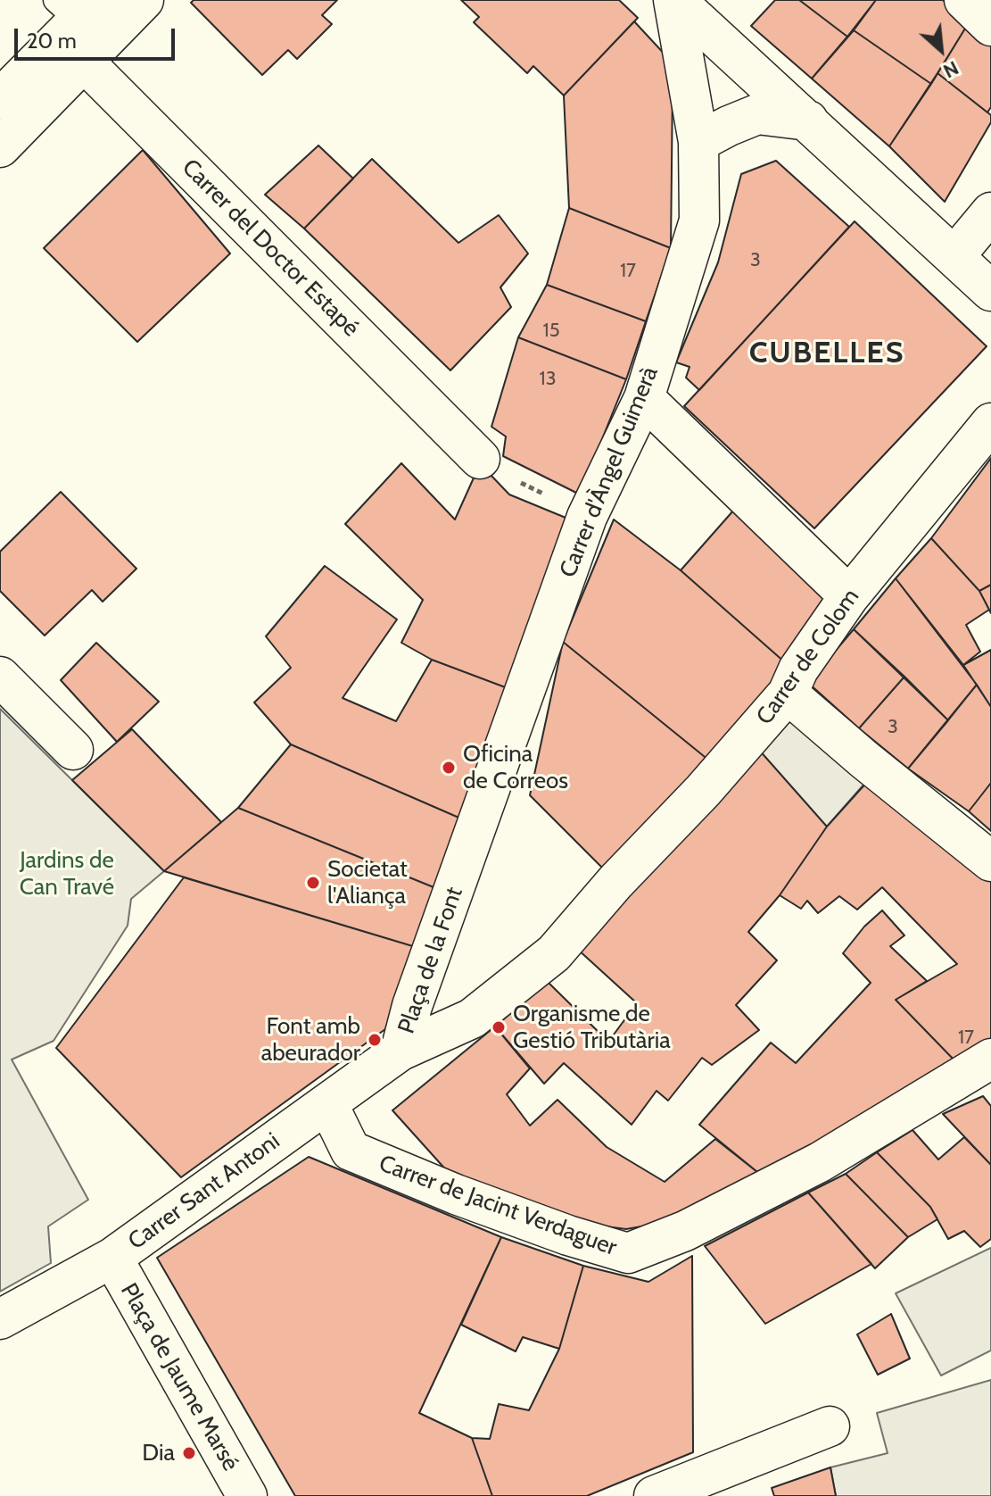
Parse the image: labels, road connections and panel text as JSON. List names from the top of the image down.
{
  "streets": {
    "street": [
      "Carrer del Doctor Estapé",
      "Carrer d'Àngel Guimerà",
      "Carrer de Colom",
      "Plaça de la Font",
      "Carrer Sant Antoni",
      "Carrer de Jacint Verdaguer",
      "Plaça de Jaume Marsé"
    ]
  },
  "crossings": [
    ["Carrer d'Àngel Guimerà", "Plaça de la Font"],
    ["Carrer de Colom", "Plaça de la Font"],
    ["Plaça de la Font", "Carrer Sant Antoni"],
    ["Carrer Sant Antoni", "Carrer de Jacint Verdaguer"],
    ["Carrer Sant Antoni", "Plaça de Jaume Marsé"]
  ],
  "districts": ["CUBELLES"],
  "parks": ["Jardins de Can Travé"],
  "places": [
    "Oficina de Correos",
    "Societat l'Aliança",
    "Organisme de Gestió Tributària",
    "Font amb abeurador",
    "Dia"
  ],
  "house_numbers": [
    "3",
    "17",
    "15",
    "13",
    "3",
    "17"
  ],
  "scale_bar": "20 m",
  "north": "bottom right"
}
